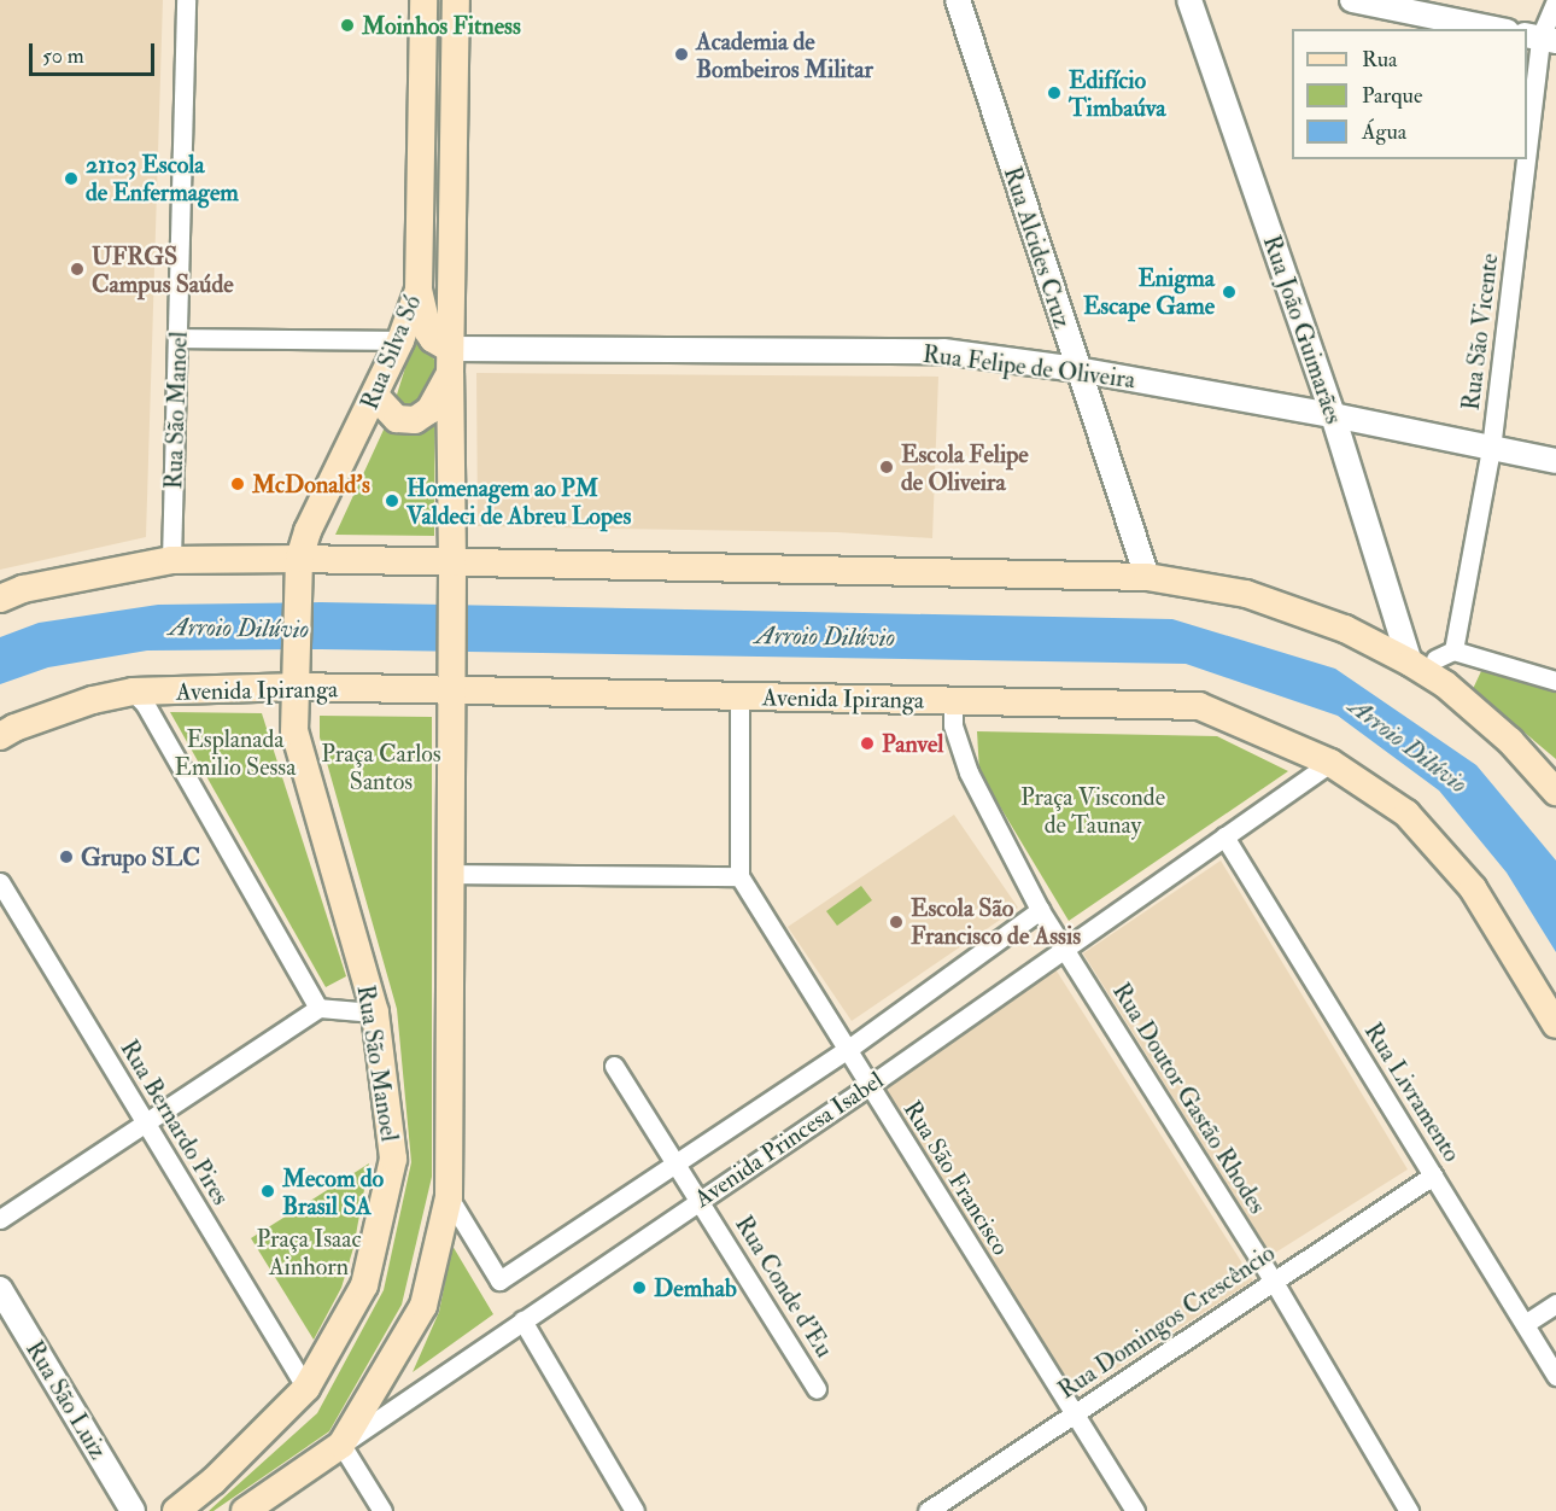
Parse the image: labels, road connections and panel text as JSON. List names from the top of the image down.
{
  "streets": {
    "main road": [
      "Rua Silva Só",
      "Rua São Manoel",
      "Avenida Ipiranga",
      "Avenida Princesa Isabel"
    ],
    "street": [
      "Rua Alcides Cruz",
      "Rua João Guimarães",
      "Rua São Vicente",
      "Rua Felipe de Oliveira",
      "Rua Livramento",
      "Rua Doutor Gastão Rhodes",
      "Rua Bernardo Pires",
      "Rua São Francisco",
      "Rua Conde d'Eu",
      "Rua Domingos Crescêncio",
      "Rua São Luiz"
    ]
  },
  "crossings": [
    ["Rua Alcides Cruz", "Rua Felipe de Oliveira"],
    ["Rua João Guimarães", "Rua Felipe de Oliveira"],
    ["Rua São Vicente", "Rua Felipe de Oliveira"],
    ["Rua Silva Só", "Rua Felipe de Oliveira"],
    ["Rua Silva Só", "Rua São Manoel"],
    ["Rua Silva Só", "Avenida Ipiranga"],
    ["Rua São Manoel", "Avenida Ipiranga"],
    ["Rua São Manoel", "Rua Bernardo Pires"],
    ["Avenida Ipiranga", "Rua Doutor Gastão Rhodes"],
    ["Avenida Ipiranga", "Avenida Princesa Isabel"],
    ["Rua Livramento", "Avenida Princesa Isabel"],
    ["Rua Livramento", "Rua Domingos Crescêncio"],
    ["Rua Doutor Gastão Rhodes", "Avenida Princesa Isabel"],
    ["Rua Doutor Gastão Rhodes", "Rua Domingos Crescêncio"],
    ["Avenida Princesa Isabel", "Rua São Francisco"],
    ["Avenida Princesa Isabel", "Rua Conde d'Eu"],
    ["Rua São Francisco", "Rua Domingos Crescêncio"]
  ],
  "water": ["Arroio Dilúvio"],
  "parks": [
    "Esplanada Emilio Sessa",
    "Praça Carlos Santos",
    "Praça Visconde de Taunay",
    "Praça Isaac Ainhorn"
  ],
  "places": [
    "Moinhos Fitness",
    "Academia de Bombeiros Militar",
    "Edifício Timbaúva",
    "21103 Escola de Enfermagem",
    "UFRGS Campus Saúde",
    "Enigma Escape Game",
    "Escola Felipe de Oliveira",
    "McDonald's",
    "Homenagem ao PM Valdeci de Abreu Lopes",
    "Panvel",
    "Grupo SLC",
    "Escola São Francisco de Assis",
    "Mecom do Brasil SA",
    "Demhab"
  ],
  "legend": ["Rua", "Parque", "Água"],
  "scale_bar": "50 m"
}
